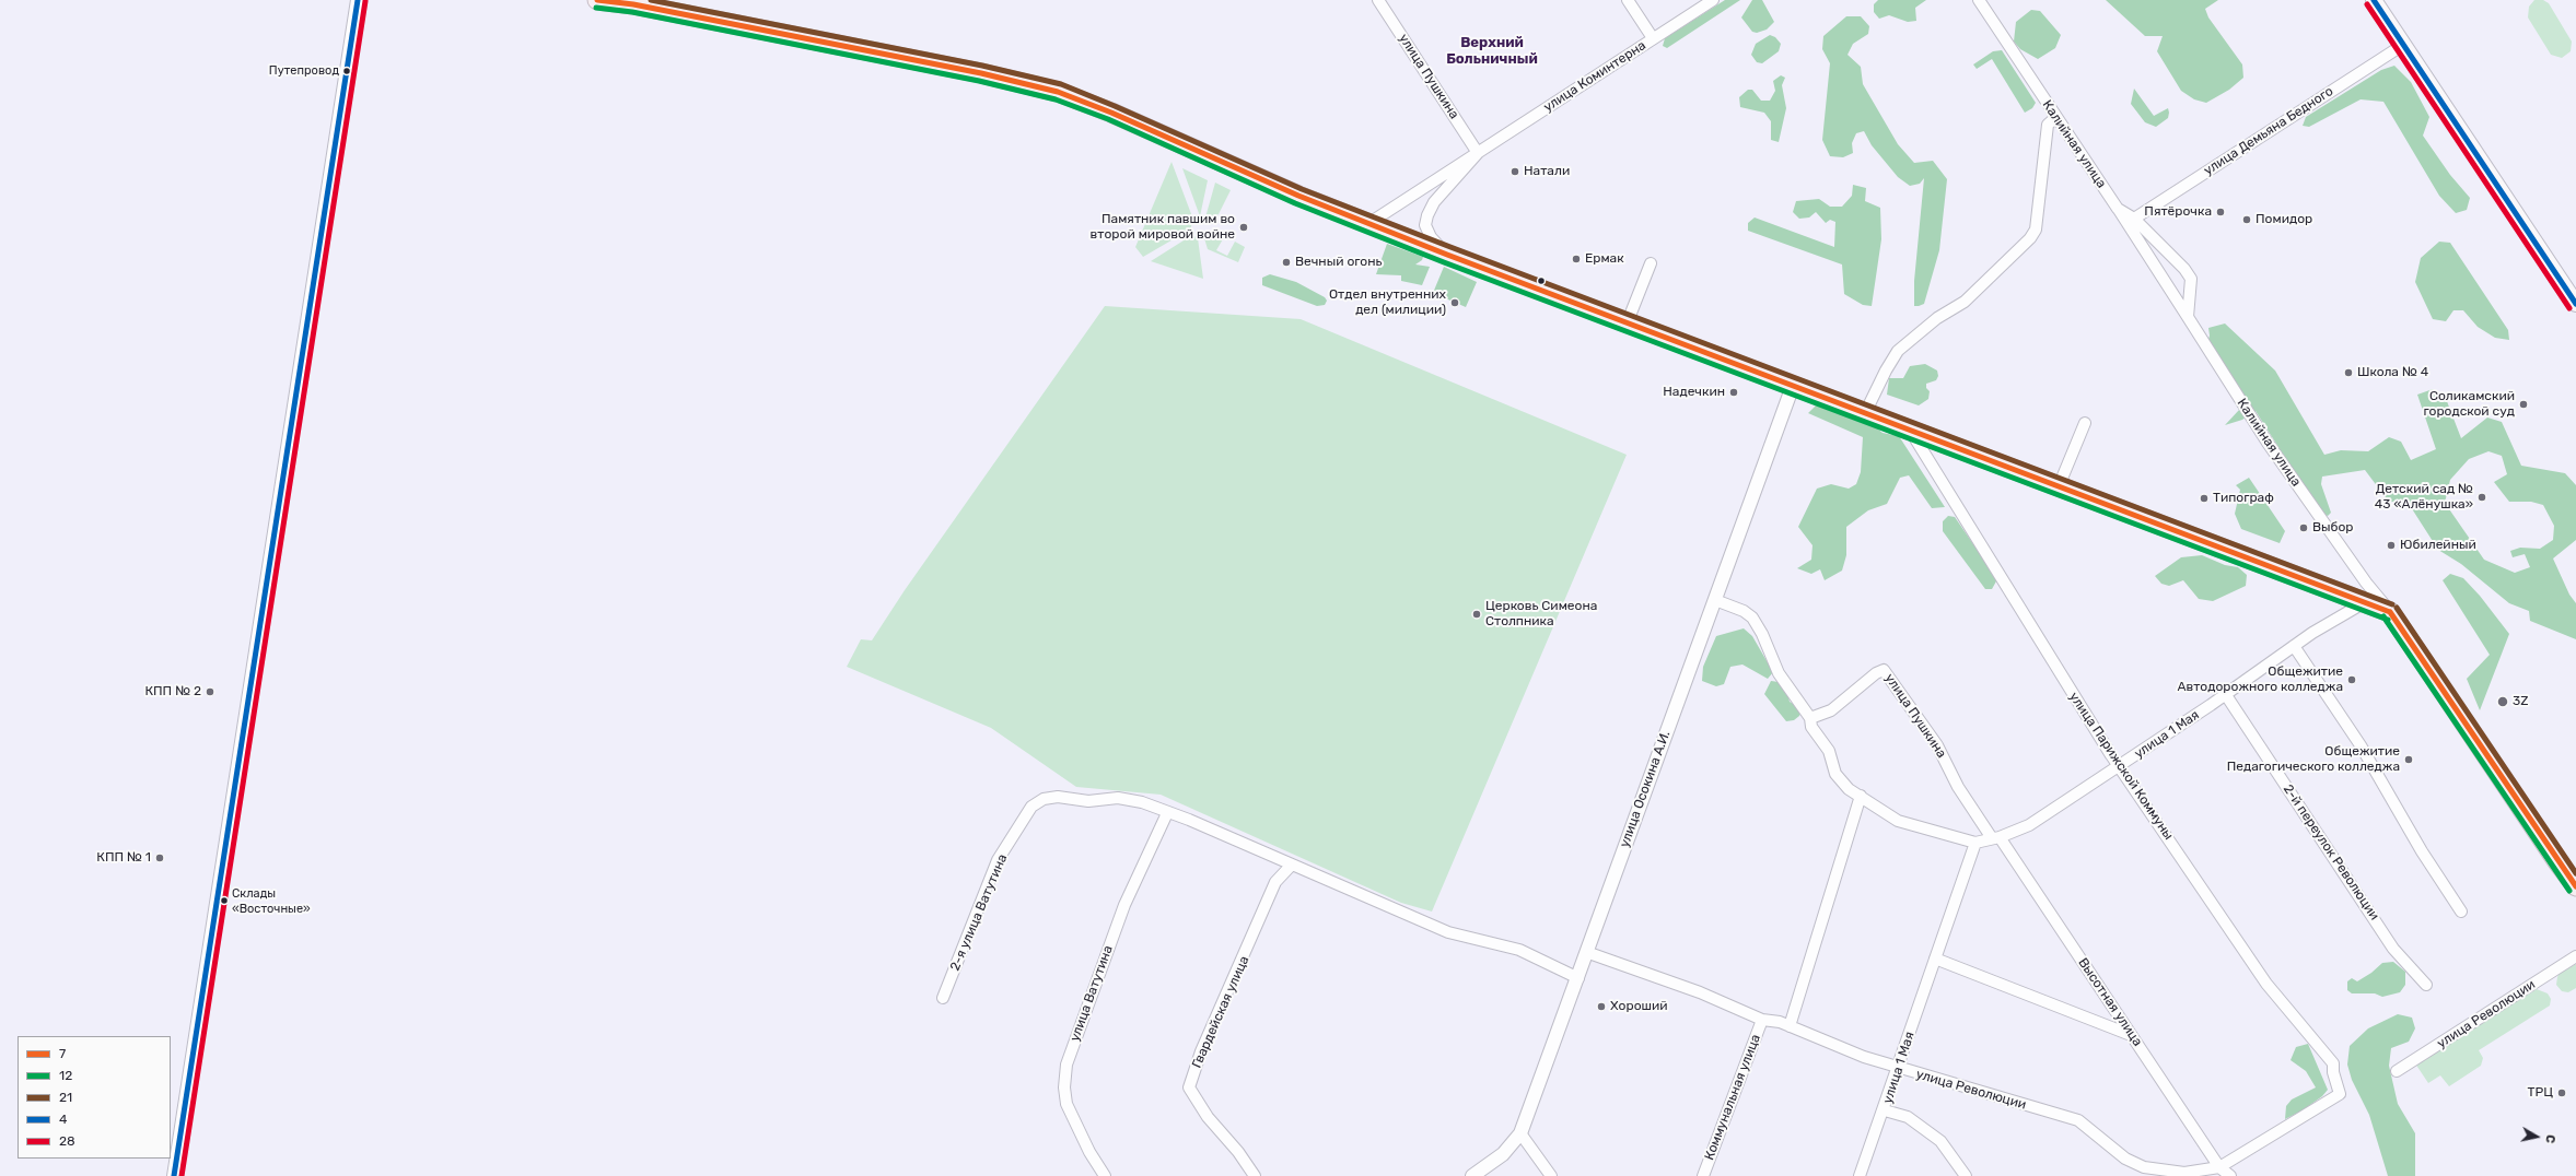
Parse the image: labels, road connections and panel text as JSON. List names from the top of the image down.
{
  "streets": {
    "highway": ["Калийная улица"],
    "street": [
      "улица Пушкина",
      "улица Коминтерна",
      "улица Демьяна Бедного",
      "улица 1 Мая",
      "улица Парижской Коммуны",
      "улица Осокина А.И.",
      "2-й переулок Революции",
      "2-я улица Ватутина",
      "улица Ватутина",
      "Высотная улица",
      "Гвардейская улица",
      "улица Революции",
      "Коммунальная улица"
    ]
  },
  "crossings": [
    ["улица Пушкина", "улица Коминтерна"],
    ["улица Пушкина", "улица 1 Мая"],
    ["улица Пушкина", "Высотная улица"],
    ["улица Демьяна Бедного", "Калийная улица"],
    ["улица 1 Мая", "улица Парижской Коммуны"],
    ["улица 1 Мая", "2-й переулок Революции"],
    ["улица 1 Мая", "Высотная улица"],
    ["улица 1 Мая", "улица Революции"],
    ["улица Парижской Коммуны", "улица Революции"],
    ["улица Осокина А.И.", "улица Революции"],
    ["2-я улица Ватутина", "улица Ватутина"],
    ["Высотная улица", "улица Революции"],
    ["улица Революции", "Коммунальная улица"]
  ],
  "districts": ["Верхний Больничный"],
  "places": [
    "Путепровод",
    "Натали",
    "Пятёрочка",
    "Помидор",
    "Памятник павшим во второй мировой войне",
    "Ермак",
    "Вечный огонь",
    "Отдел внутренних дел (милиции)",
    "Школа № 4",
    "Надечкин",
    "Соликамский городской суд",
    "Детский сад № 43 «Алёнушка»",
    "Типограф",
    "Выбор",
    "Юбилейный",
    "Церковь Симеона Столпника",
    "Общежитие Автодорожного колледжа",
    "КПП № 2",
    "3Z",
    "Общежитие Педагогического колледжа",
    "КПП № 1",
    "Склады «Восточные»",
    "Хороший",
    "ТРЦ"
  ],
  "lines": [
    "transit line 7",
    "transit line 21",
    "transit line 4",
    "transit line 28",
    "transit line 12"
  ],
  "legend": [
    "7",
    "12",
    "21",
    "4",
    "28"
  ],
  "north": "right"
}
